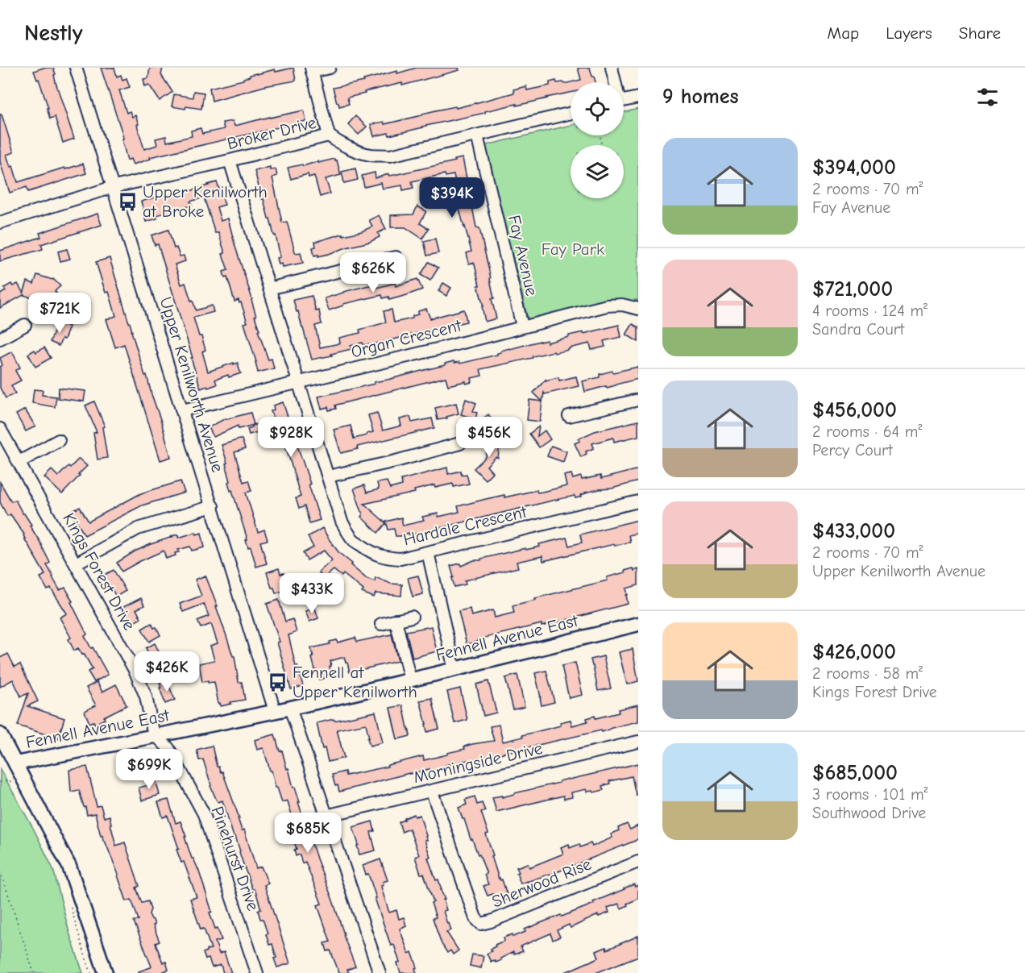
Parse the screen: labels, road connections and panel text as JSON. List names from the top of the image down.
{
  "streets": {
    "main road": ["Fennell Avenue East"],
    "street": [
      "Broker Drive",
      "Fay Avenue",
      "Organ Crescent",
      "Upper Kenilworth Avenue",
      "Hardale Crescent",
      "Kings Forest Drive",
      "Morningside Drive",
      "Pinehurst Drive",
      "Sherwood Rise"
    ]
  },
  "crossings": [
    ["Broker Drive", "Fay Avenue"],
    ["Broker Drive", "Upper Kenilworth Avenue"],
    ["Broker Drive", "Hardale Crescent"],
    ["Fay Avenue", "Organ Crescent"],
    ["Organ Crescent", "Upper Kenilworth Avenue"],
    ["Organ Crescent", "Hardale Crescent"],
    ["Upper Kenilworth Avenue", "Fennell Avenue East"],
    ["Kings Forest Drive", "Fennell Avenue East"],
    ["Kings Forest Drive", "Pinehurst Drive"],
    ["Fennell Avenue East", "Pinehurst Drive"],
    ["Morningside Drive", "Sherwood Rise"]
  ],
  "parks": ["Fay Park"],
  "places": {
    "bus stop": ["Upper Kenilworth at Broke", "Fennell at Upper Kenilworth"]
  },
  "page": {
    "header": "Nestly",
    "nav": ["Map", "Layers", "Share"],
    "heading": "9 homes",
    "list": [
      {
        "name": "$394,000",
        "note": "2 rooms · 70 m² · Fay Avenue"
      },
      {
        "name": "$721,000",
        "note": "4 rooms · 124 m² · Sandra Court"
      },
      {
        "name": "$456,000",
        "note": "2 rooms · 64 m² · Percy Court"
      },
      {
        "name": "$433,000",
        "note": "2 rooms · 70 m² · Upper Kenilworth Avenue"
      },
      {
        "name": "$426,000",
        "note": "2 rooms · 58 m² · Kings Forest Drive"
      },
      {
        "name": "$685,000",
        "note": "3 rooms · 101 m² · Southwood Drive"
      }
    ],
    "price": [
      "$394K",
      "$626K",
      "$721K",
      "$928K",
      "$456K",
      "$433K",
      "$426K",
      "$699K",
      "$685K"
    ]
  }
}
